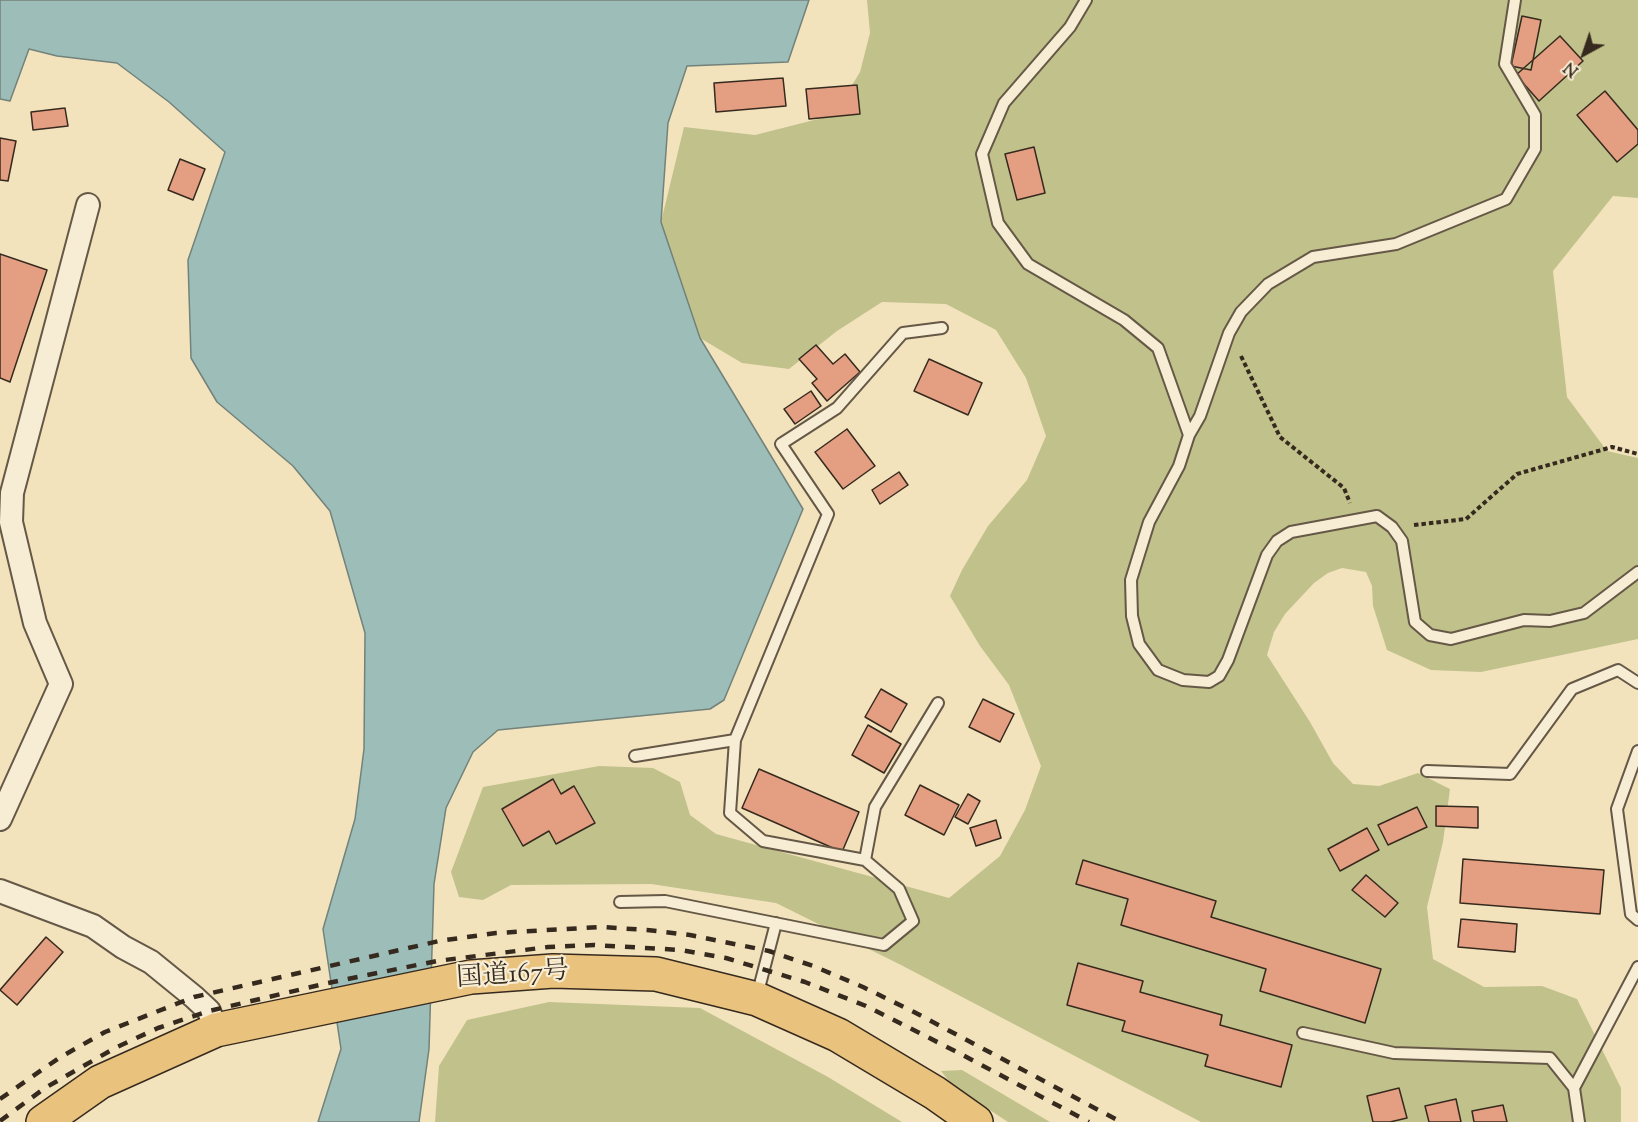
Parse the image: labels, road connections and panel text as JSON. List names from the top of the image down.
{
  "streets": {
    "highway": ["国道167号"]
  },
  "north": "bottom left"
}
